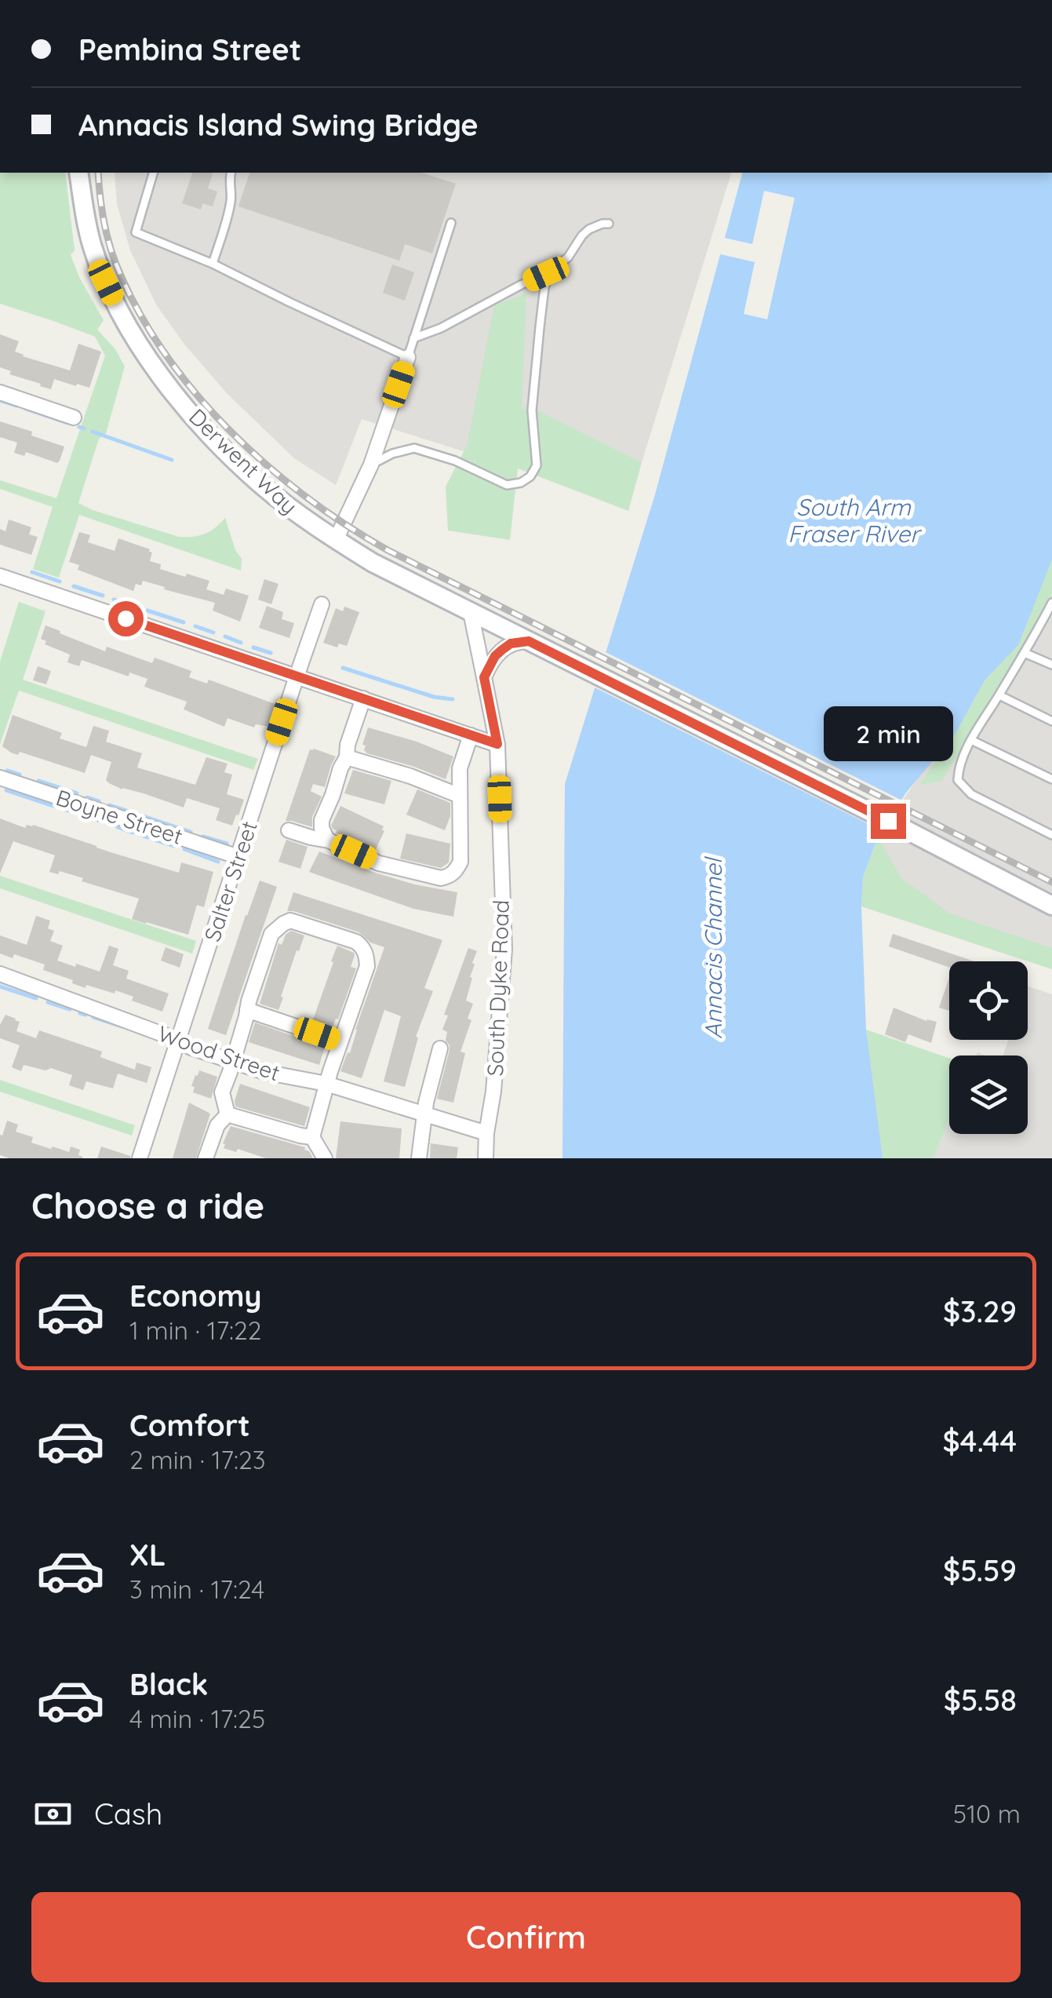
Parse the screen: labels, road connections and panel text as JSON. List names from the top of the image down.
{
  "streets": {
    "main road": ["Derwent Way"],
    "street": [
      "Boyne Street",
      "Salter Street",
      "South Dyke Road",
      "Wood Street"
    ]
  },
  "crossings": [
    ["Derwent Way", "South Dyke Road"],
    ["Boyne Street", "Salter Street"],
    ["Salter Street", "Wood Street"],
    ["South Dyke Road", "Wood Street"]
  ],
  "water": ["South Arm Fraser River", "Annacis Channel"],
  "page": {
    "banner": ["Pembina Street", "Annacis Island Swing Bridge"],
    "bubble": "2 min",
    "heading": "Choose a ride",
    "list": [
      {
        "name": "Economy",
        "note": "1 min · 17:22",
        "value": "$3.29"
      },
      {
        "name": "Comfort",
        "note": "2 min · 17:23",
        "value": "$4.44"
      },
      {
        "name": "XL",
        "note": "3 min · 17:24",
        "value": "$5.59"
      },
      {
        "name": "Black",
        "note": "4 min · 17:25",
        "value": "$5.58"
      }
    ],
    "pay": ["Cash", "510 m"],
    "buttons": "Confirm"
  }
}
